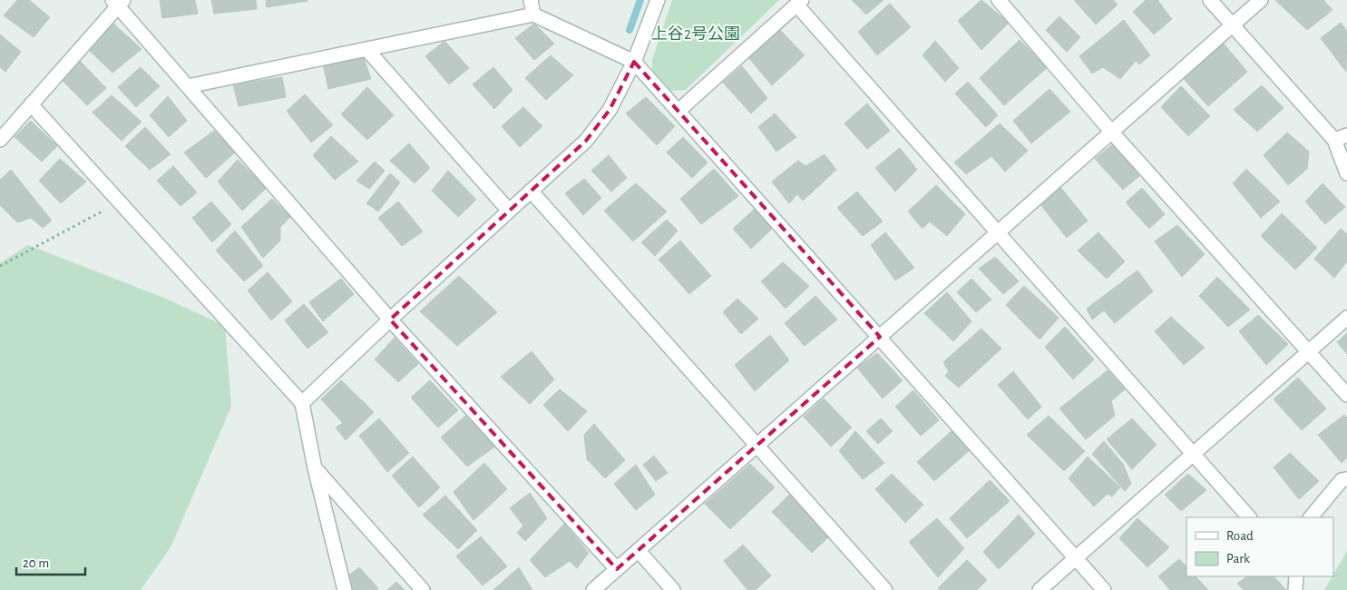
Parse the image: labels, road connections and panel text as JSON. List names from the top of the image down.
{
  "parks": ["上谷2号公園"],
  "legend": ["Road", "Park"],
  "scale_bar": "20 m"
}
